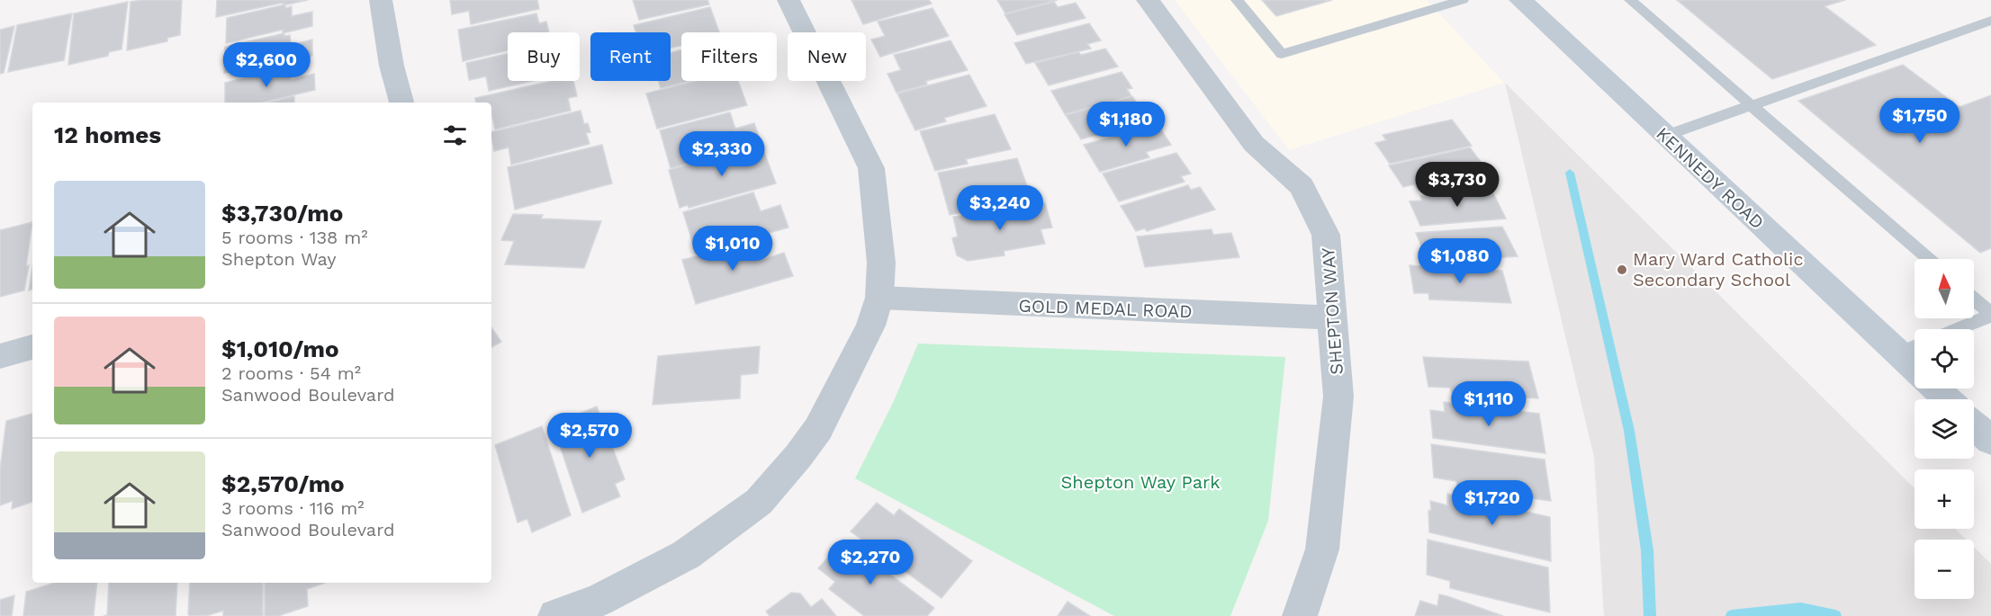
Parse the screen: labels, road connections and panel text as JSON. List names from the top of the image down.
{
  "streets": {
    "main road": ["KENNEDY ROAD"],
    "street": ["GOLD MEDAL ROAD", "SHEPTON WAY"]
  },
  "crossings": [
    ["GOLD MEDAL ROAD", "SHEPTON WAY"]
  ],
  "parks": ["Shepton Way Park"],
  "places": ["Mary Ward Catholic Secondary School"],
  "north": "top",
  "page": {
    "chip": [
      "Buy",
      "Rent",
      "Filters",
      "New"
    ],
    "price": [
      "$2,600",
      "$1,750",
      "$1,180",
      "$2,330",
      "$3,730",
      "$3,240",
      "$1,010",
      "$1,080",
      "$1,110",
      "$2,570",
      "$1,720",
      "$2,270"
    ],
    "heading": "12 homes",
    "list": [
      {
        "name": "$3,730/mo",
        "note": "5 rooms · 138 m² · Shepton Way"
      },
      {
        "name": "$1,010/mo",
        "note": "2 rooms · 54 m² · Sanwood Boulevard"
      },
      {
        "name": "$2,570/mo",
        "note": "3 rooms · 116 m² · Sanwood Boulevard"
      }
    ],
    "map_buttons": ["+", "−"]
  }
}
